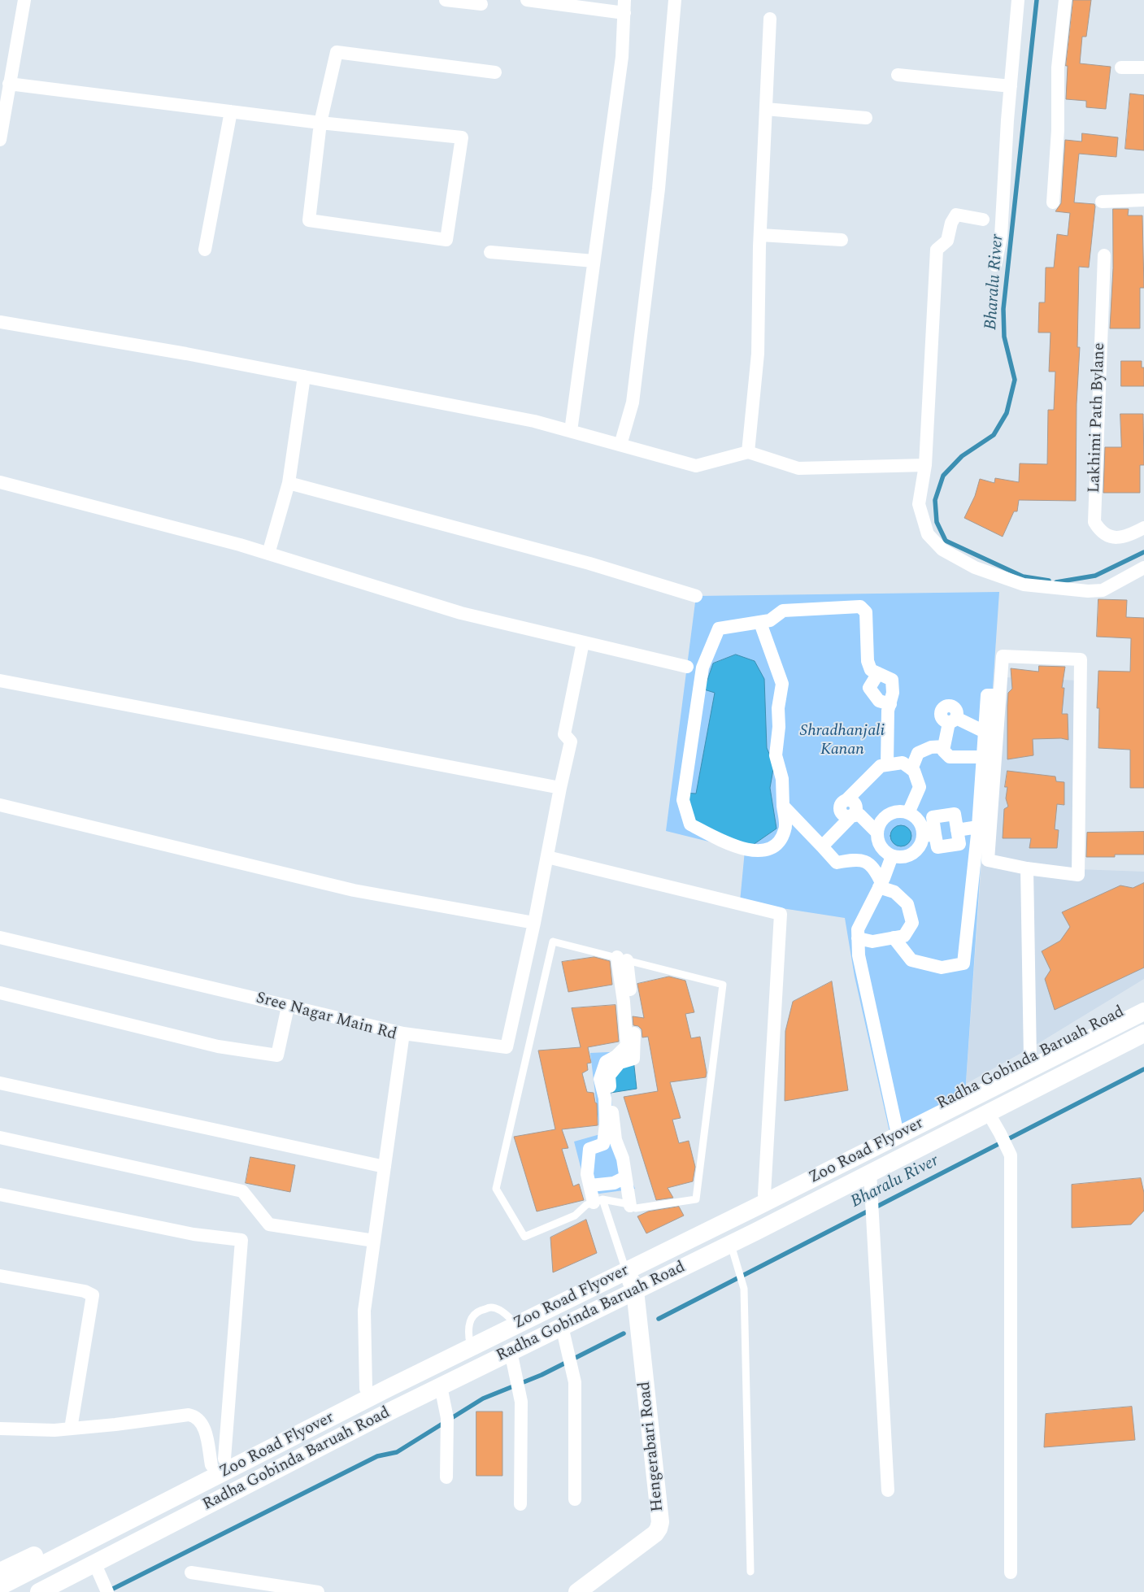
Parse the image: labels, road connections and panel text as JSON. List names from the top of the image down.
{
  "streets": {
    "main road": ["Radha Gobinda Baruah Road", "Zoo Road Flyover", "Hengerabari Road"],
    "street": ["Lakhimi Path Bylane", "Sree Nagar Main Rd"]
  },
  "crossings": [
    ["Sree Nagar Main Rd", "Radha Gobinda Baruah Road"],
    ["Radha Gobinda Baruah Road", "Hengerabari Road"]
  ],
  "water": ["Bharalu River"],
  "parks": ["Shradhanjali Kanan"]
}
